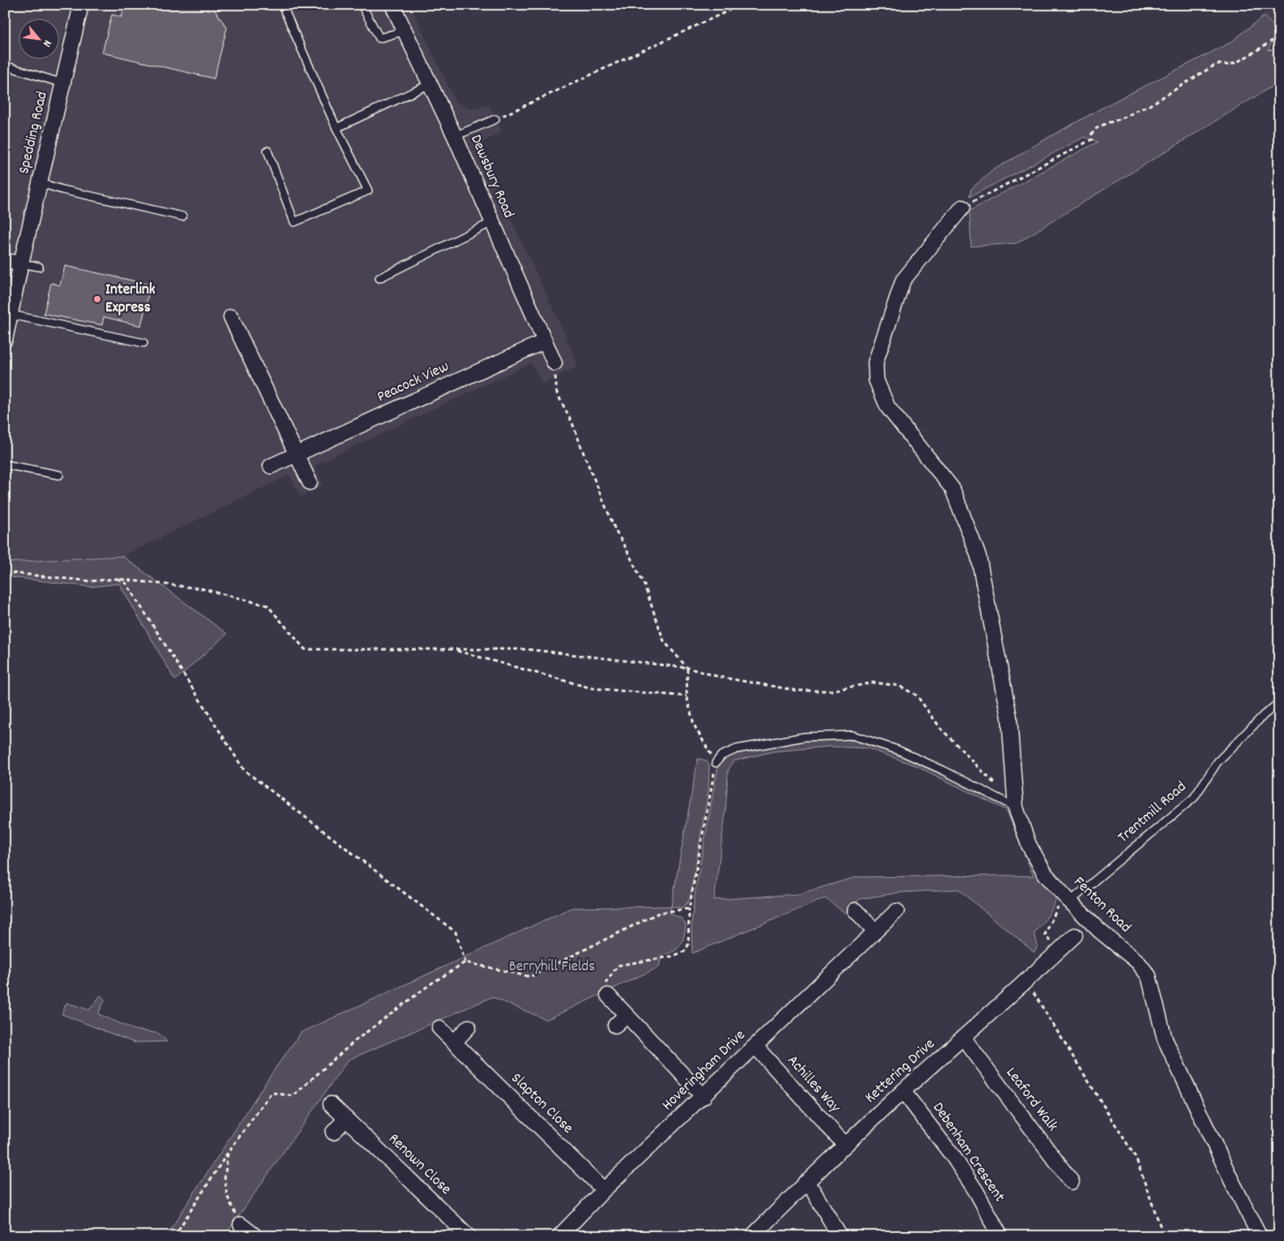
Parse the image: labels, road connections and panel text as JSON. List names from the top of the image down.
{
  "streets": {
    "street": [
      "Spedding Road",
      "Dewsbury Road",
      "Peacock View",
      "Fenton Road",
      "Hoveringham Drive",
      "Kettering Drive",
      "Achilles Way",
      "Leaford Walk",
      "Slapton Close",
      "Debenham Crescent",
      "Renown Close"
    ],
    "lane": ["Trentmill Road"]
  },
  "crossings": [
    ["Dewsbury Road", "Peacock View"],
    ["Trentmill Road", "Fenton Road"],
    ["Hoveringham Drive", "Achilles Way"],
    ["Hoveringham Drive", "Slapton Close"],
    ["Kettering Drive", "Achilles Way"],
    ["Kettering Drive", "Leaford Walk"],
    ["Kettering Drive", "Debenham Crescent"]
  ],
  "parks": ["Berryhill Fields"],
  "places": ["Interlink Express"],
  "north": "bottom right"
}
